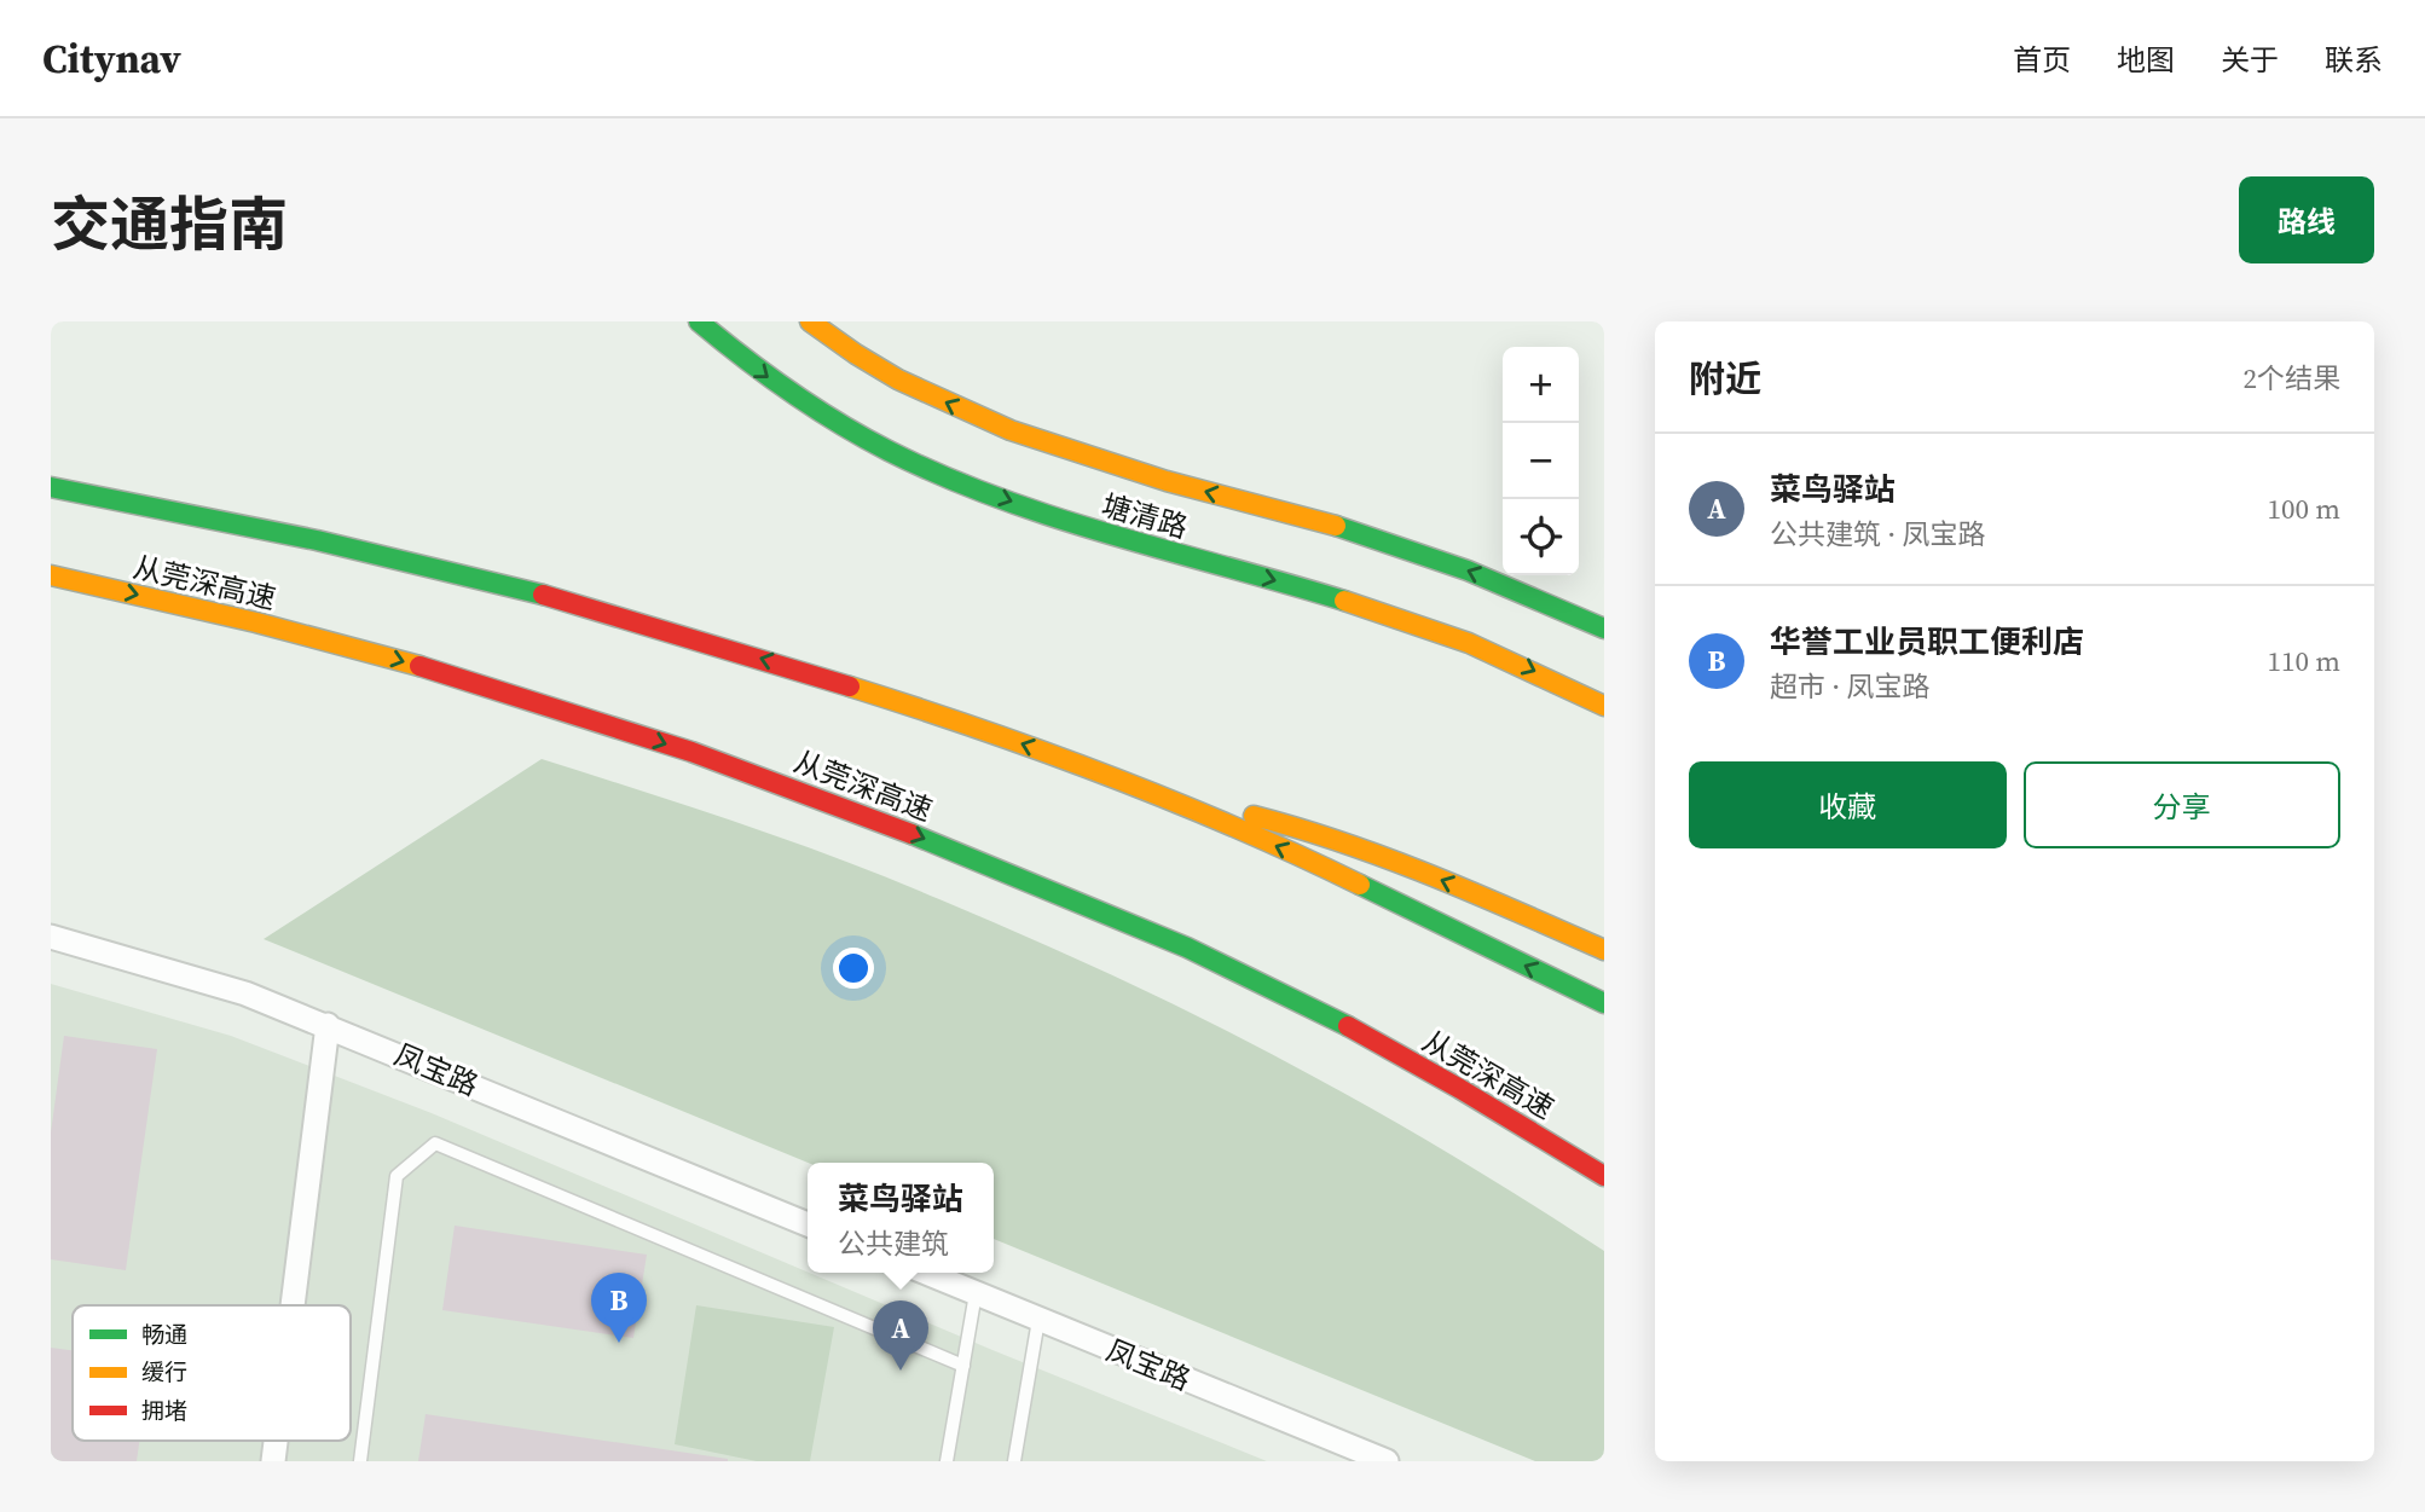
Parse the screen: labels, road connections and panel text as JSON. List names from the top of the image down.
{
  "streets": {
    "main road": ["塘清路", "从莞深高速"],
    "street": ["凤宝路"]
  },
  "legend": ["畅通", "缓行", "拥堵"],
  "page": {
    "header": "Citynav",
    "nav": [
      "首页",
      "地图",
      "关于",
      "联系"
    ],
    "title": "交通指南",
    "buttons": [
      "路线",
      ["收藏", "分享"]
    ],
    "heading": ["附近", "2个结果"],
    "map_buttons": ["+", "−"],
    "list": [
      {
        "mark": "A",
        "name": "菜鸟驿站",
        "note": "公共建筑 · 凤宝路",
        "value": "100 m"
      },
      {
        "mark": "B",
        "name": "华誉工业员职工便利店",
        "note": "超市 · 凤宝路",
        "value": "110 m"
      }
    ],
    "popup": ["菜鸟驿站", "公共建筑"],
    "pins": ["B", "A"]
  }
}
